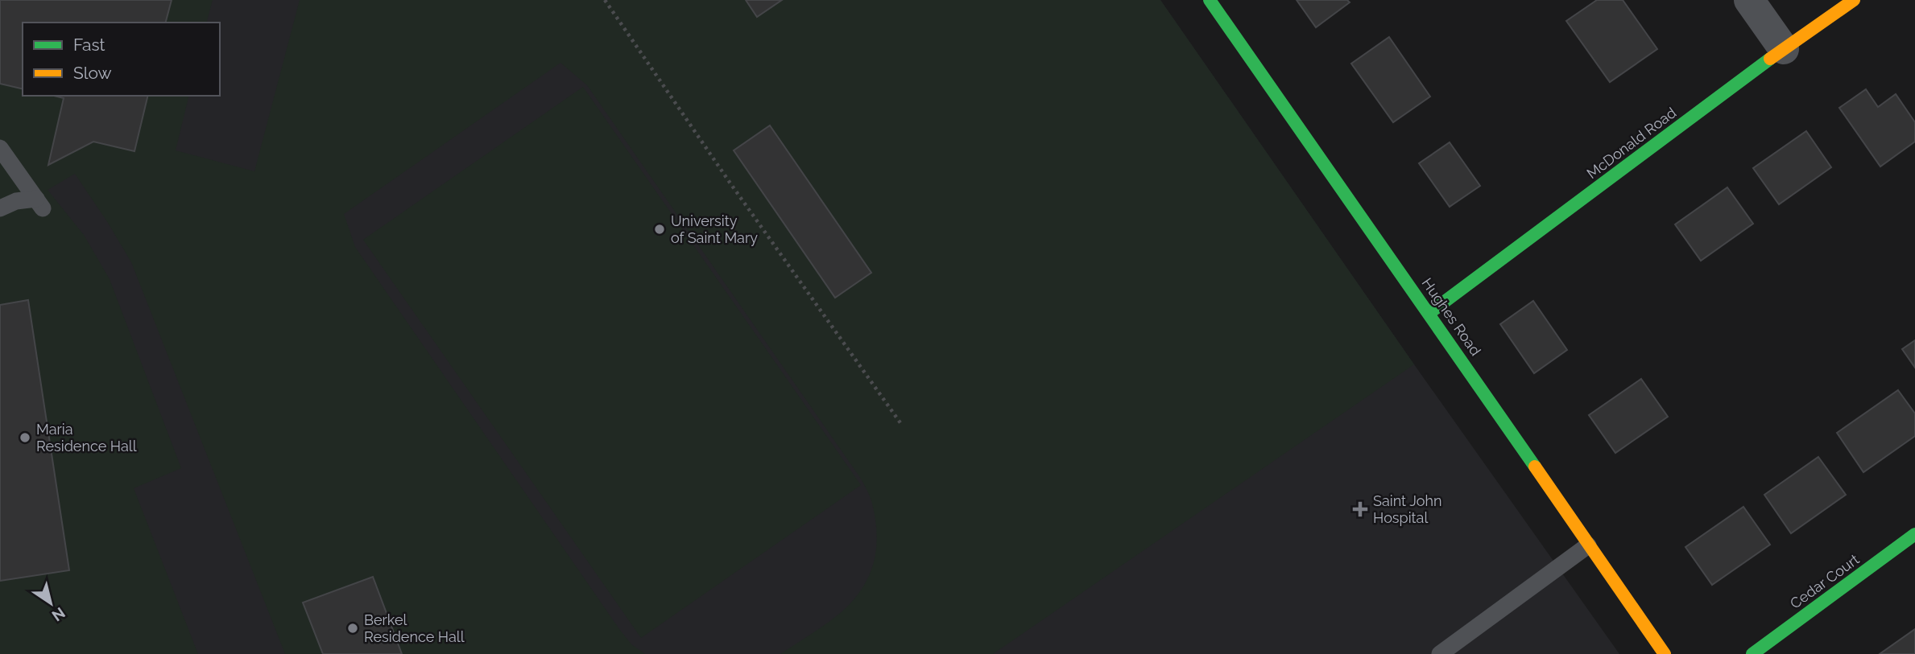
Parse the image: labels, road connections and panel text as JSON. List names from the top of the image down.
{
  "streets": {
    "street": ["McDonald Road", "Hughes Road", "Cedar Court"]
  },
  "crossings": [
    ["McDonald Road", "Hughes Road"]
  ],
  "places": {
    "other": ["University of Saint Mary", "Maria Residence Hall", "Berkel Residence Hall"],
    "health": ["Saint John Hospital"]
  },
  "legend": ["Fast", "Slow"],
  "north": "bottom right"
}
